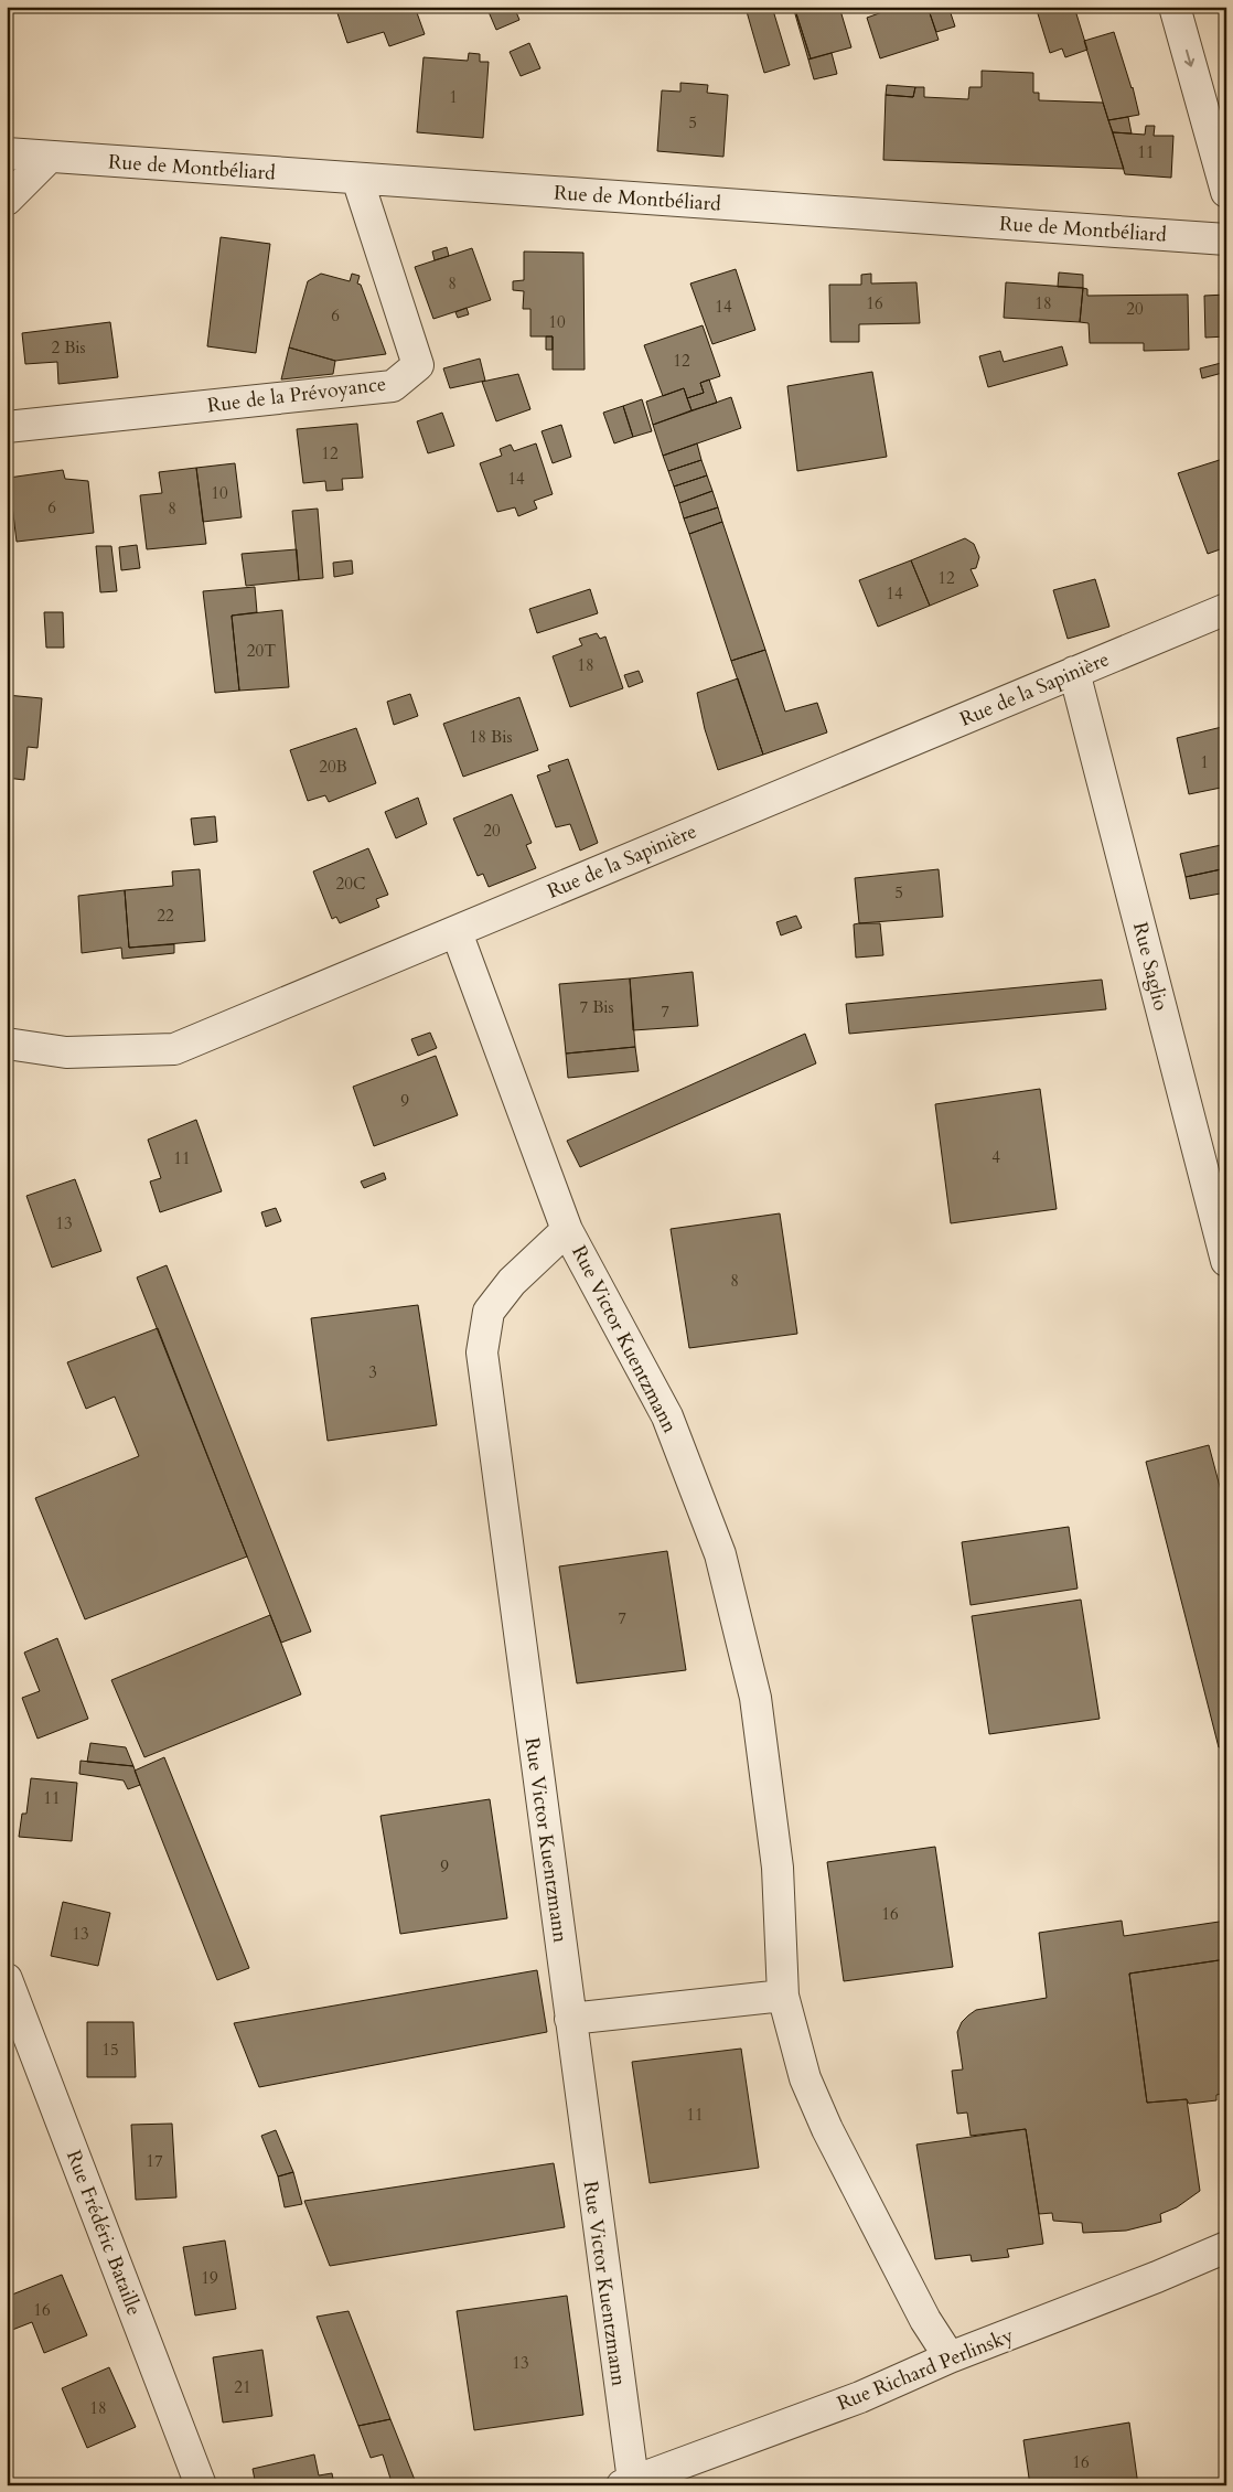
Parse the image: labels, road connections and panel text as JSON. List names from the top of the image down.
{
  "streets": {
    "street": [
      "Rue de Montbéliard",
      "Rue de la Prévoyance",
      "Rue de la Sapinière",
      "Rue Saglio",
      "Rue Victor Kuentzmann",
      "Rue Frédéric Bataille",
      "Rue Richard Perlinsky"
    ]
  },
  "crossings": [
    ["Rue de Montbéliard", "Rue de la Prévoyance"],
    ["Rue de la Sapinière", "Rue Saglio"],
    ["Rue de la Sapinière", "Rue Victor Kuentzmann"],
    ["Rue Victor Kuentzmann", "Rue Richard Perlinsky"]
  ],
  "house_numbers": [
    "1",
    "5",
    "11",
    "8",
    "16",
    "18",
    "14",
    "20",
    "6",
    "10",
    "2 Bis",
    "12",
    "12",
    "14",
    "10",
    "6",
    "8",
    "12",
    "14",
    "20T",
    "18",
    "18 Bis",
    "1",
    "20B",
    "20",
    "20C",
    "5",
    "22",
    "7 Bis",
    "7",
    "9",
    "4",
    "11",
    "13",
    "8",
    "3",
    "7",
    "11",
    "9",
    "16",
    "13",
    "15",
    "11",
    "17",
    "19",
    "16",
    "13",
    "21",
    "18",
    "16"
  ]
}
